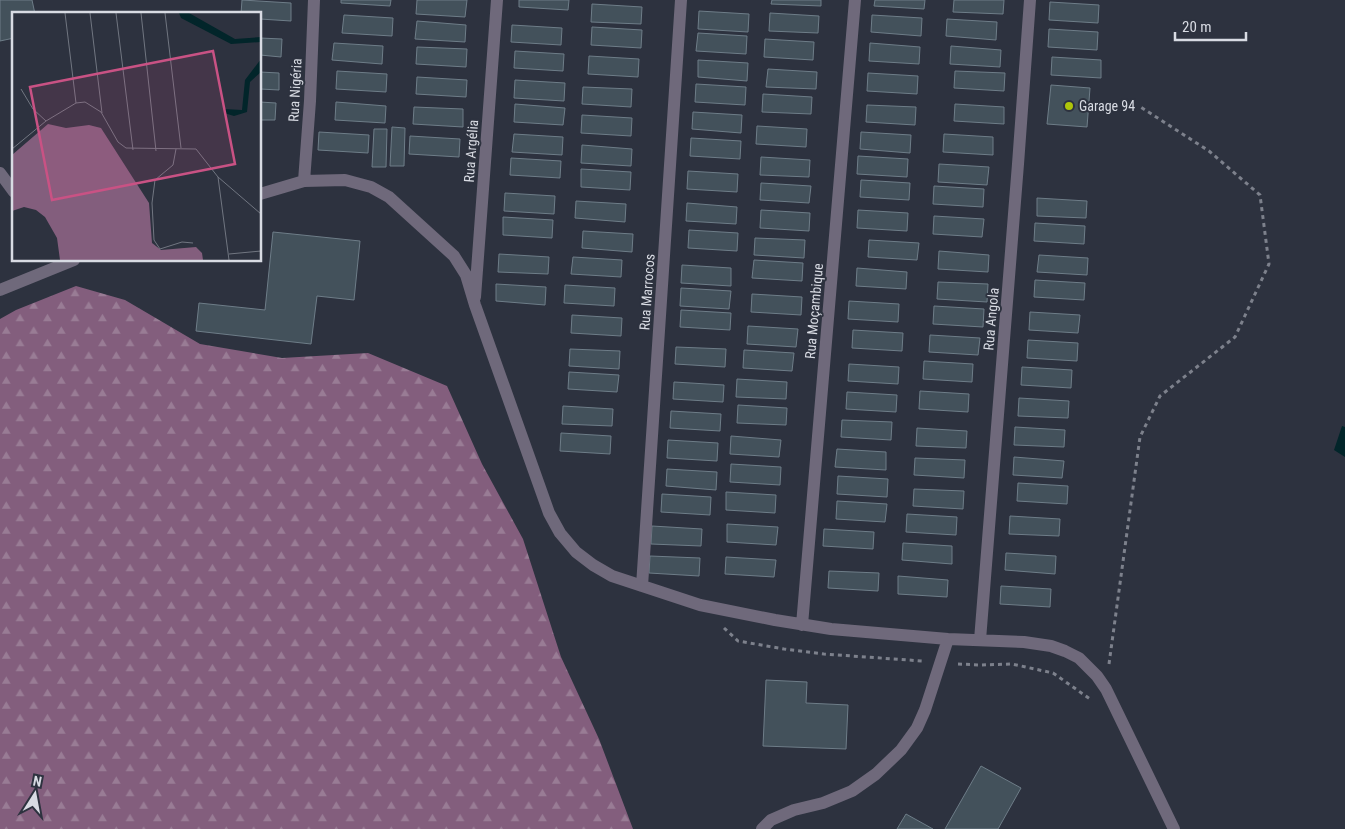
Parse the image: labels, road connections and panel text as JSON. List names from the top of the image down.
{
  "streets": {
    "street": [
      "Rua Nigéria",
      "Rua Argélia",
      "Rua Marrocos",
      "Rua Moçambique",
      "Rua Angola"
    ]
  },
  "places": ["Garage 94"],
  "scale_bar": "20 m",
  "north": "top"
}
